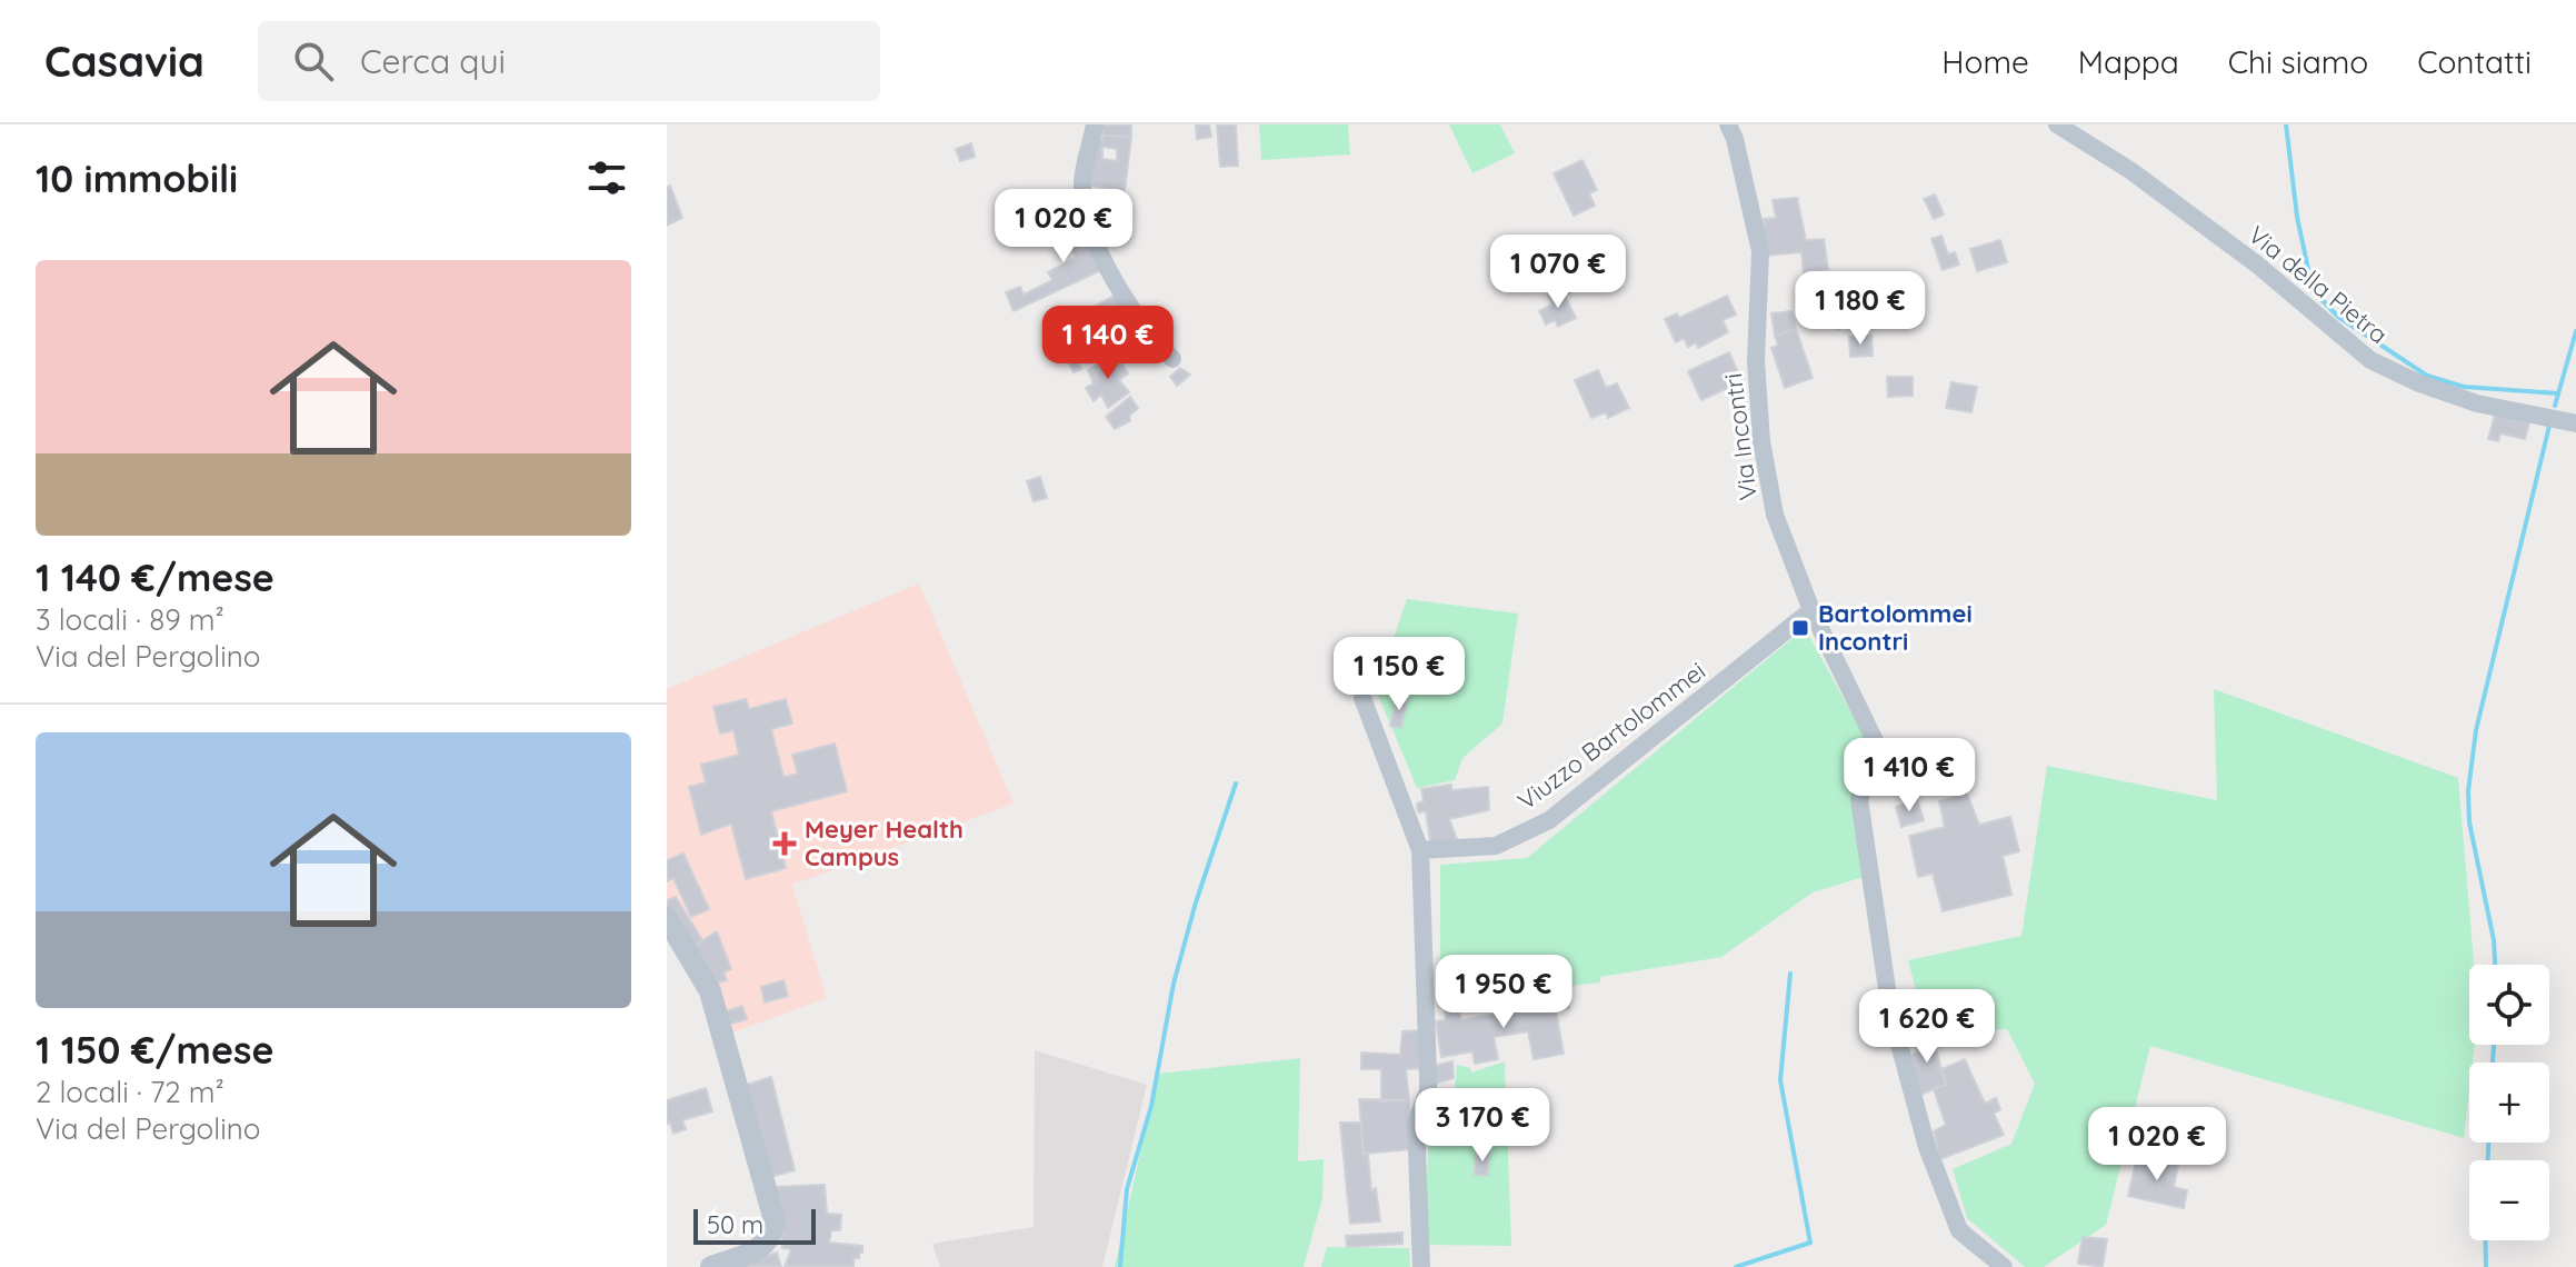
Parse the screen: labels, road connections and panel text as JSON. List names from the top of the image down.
{
  "streets": {
    "street": ["Via della Pietra", "Via Incontri", "Viuzzo Bartolommei"]
  },
  "crossings": [
    ["Via Incontri", "Viuzzo Bartolommei"]
  ],
  "places": {
    "transit": ["Bartolommei Incontri"],
    "health": ["Meyer Health Campus"]
  },
  "scale_bar": "50 m",
  "page": {
    "header": "Casavia",
    "search": "Cerca qui",
    "nav": [
      "Home",
      "Mappa",
      "Chi siamo",
      "Contatti"
    ],
    "heading": "10 immobili",
    "price": [
      "1 020 €",
      "1 070 €",
      "1 180 €",
      "1 140 €",
      "1 150 €",
      "1 410 €",
      "1 950 €",
      "1 620 €",
      "3 170 €",
      "1 020 €"
    ],
    "list": [
      {
        "name": "1 140 €/mese",
        "note": "3 locali · 89 m² · Via del Pergolino"
      },
      {
        "name": "1 150 €/mese",
        "note": "2 locali · 72 m² · Via del Pergolino"
      }
    ],
    "map_buttons": ["+", "−"],
    "scale": "50 m"
  }
}
